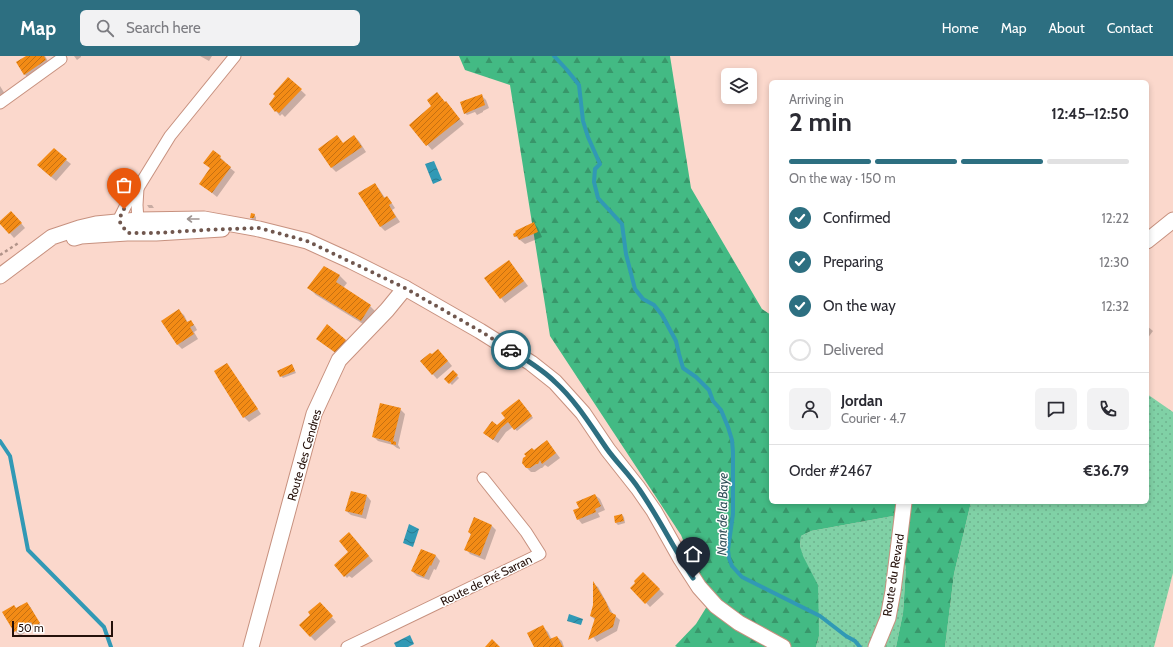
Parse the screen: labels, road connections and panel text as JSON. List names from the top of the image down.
{
  "streets": {
    "main road": ["Route des Cendres", "Route du Revard"],
    "street": ["Route de Pré Sarran"]
  },
  "water": ["Nant de la Baye"],
  "scale_bar": "50 m",
  "page": {
    "header": "Map",
    "search": "Search here",
    "nav": [
      "Home",
      "Map",
      "About",
      "Contact"
    ],
    "heading": ["2 min", "Arriving in", "12:45–12:50"],
    "panel": [
      "Jordan",
      "Courier · 4.7",
      "Order #2467",
      "€36.79"
    ],
    "bar": "On the way · 150 m",
    "list": [
      ["Confirmed", "12:22"],
      ["Preparing", "12:30"],
      ["On the way", "12:32"],
      "Delivered"
    ],
    "scale": "50 m"
  }
}
